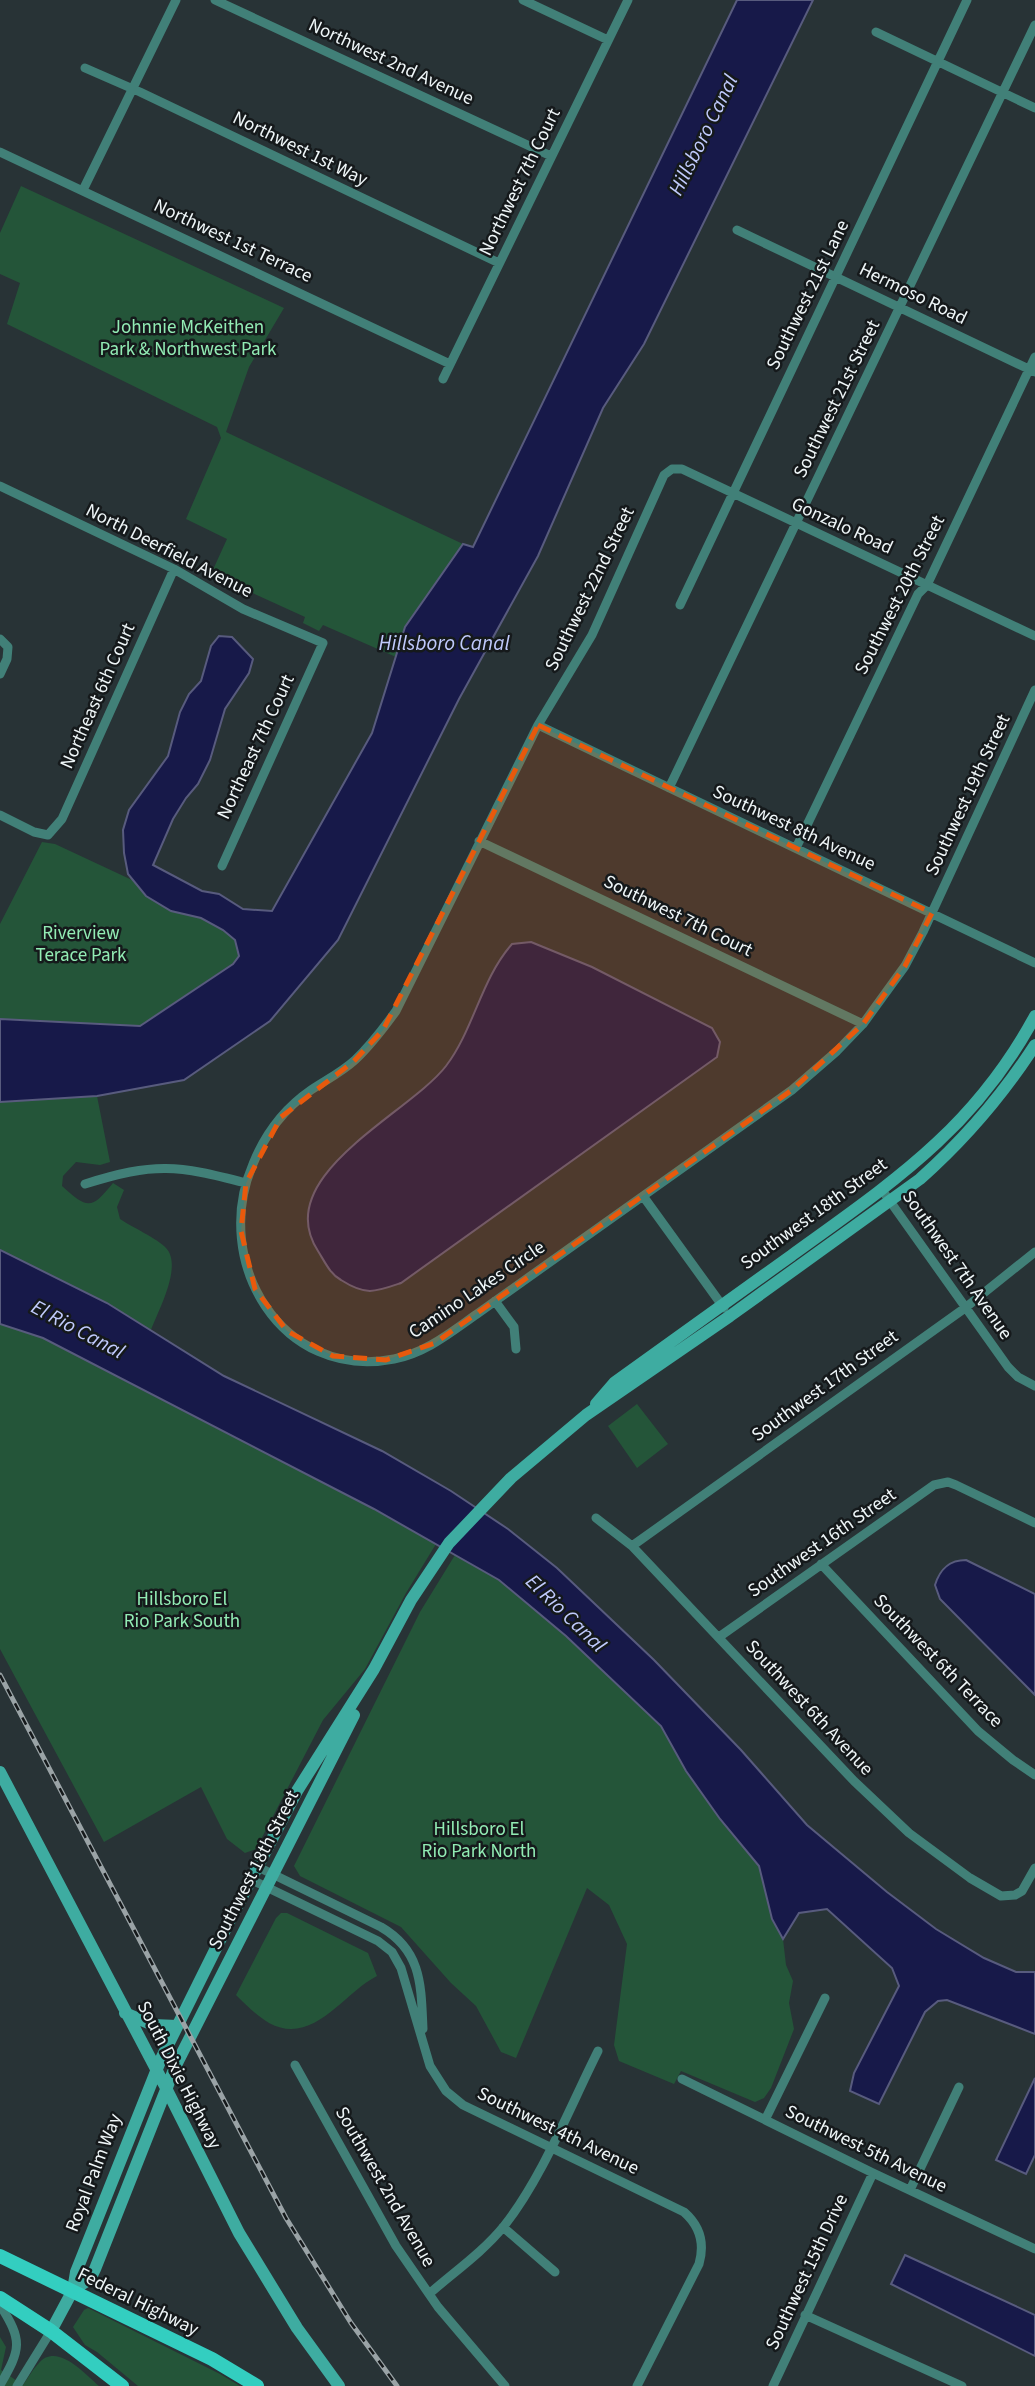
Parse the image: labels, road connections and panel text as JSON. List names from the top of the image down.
{
  "streets": {
    "main road": [
      "Southwest 18th Street",
      "South Dixie Highway",
      "Royal Palm Way",
      "Federal Highway"
    ],
    "street": [
      "Northwest 2nd Avenue",
      "Northwest 1st Way",
      "Northwest 7th Court",
      "Northwest 1st Terrace",
      "Hermoso Road",
      "Southwest 21st Lane",
      "Southwest 21st Street",
      "Gonzalo Road",
      "North Deerfield Avenue",
      "Southwest 22nd Street",
      "Southwest 20th Street",
      "Northeast 6th Court",
      "Northeast 7th Court",
      "Southwest 19th Street",
      "Southwest 8th Avenue",
      "Southwest 7th Court",
      "Southwest 7th Avenue",
      "Camino Lakes Circle",
      "Southwest 17th Street",
      "Southwest 16th Street",
      "Southwest 6th Terrace",
      "Southwest 6th Avenue",
      "Southwest 4th Avenue",
      "Southwest 5th Avenue",
      "Southwest 2nd Avenue",
      "Southwest 15th Drive"
    ]
  },
  "crossings": [
    ["Northwest 2nd Avenue", "Northwest 7th Court"],
    ["Northwest 1st Way", "Northwest 7th Court"],
    ["Northwest 7th Court", "Northwest 1st Terrace"],
    ["Hermoso Road", "Southwest 21st Lane"],
    ["Hermoso Road", "Southwest 21st Street"],
    ["Hermoso Road", "Southwest 20th Street"],
    ["Southwest 21st Lane", "Gonzalo Road"],
    ["Southwest 21st Street", "Gonzalo Road"],
    ["Southwest 21st Street", "Southwest 8th Avenue"],
    ["Gonzalo Road", "Southwest 22nd Street"],
    ["Gonzalo Road", "Southwest 20th Street"],
    ["North Deerfield Avenue", "Northeast 6th Court"],
    ["North Deerfield Avenue", "Northeast 7th Court"],
    ["Southwest 22nd Street", "Southwest 8th Avenue"],
    ["Southwest 22nd Street", "Camino Lakes Circle"],
    ["Southwest 20th Street", "Southwest 8th Avenue"],
    ["Southwest 19th Street", "Southwest 8th Avenue"],
    ["Southwest 19th Street", "Camino Lakes Circle"],
    ["Southwest 8th Avenue", "Camino Lakes Circle"],
    ["Southwest 7th Court", "Camino Lakes Circle"],
    ["Southwest 18th Street", "Southwest 7th Avenue"],
    ["Southwest 18th Street", "South Dixie Highway"],
    ["Southwest 18th Street", "Southwest 4th Avenue"],
    ["Southwest 18th Street", "Royal Palm Way"],
    ["Southwest 7th Avenue", "Southwest 17th Street"],
    ["Southwest 17th Street", "Southwest 6th Avenue"],
    ["Southwest 16th Street", "Southwest 6th Terrace"],
    ["Southwest 16th Street", "Southwest 6th Avenue"],
    ["South Dixie Highway", "Royal Palm Way"],
    ["Southwest 5th Avenue", "Southwest 15th Drive"],
    ["Royal Palm Way", "Federal Highway"]
  ],
  "water": ["Hillsboro Canal", "El Rio Canal"],
  "parks": [
    "Johnnie McKeithen Park & Northwest Park",
    "Riverview Terace Park",
    "Hillsboro El Rio Park South",
    "Hillsboro El Rio Park North"
  ]
}
